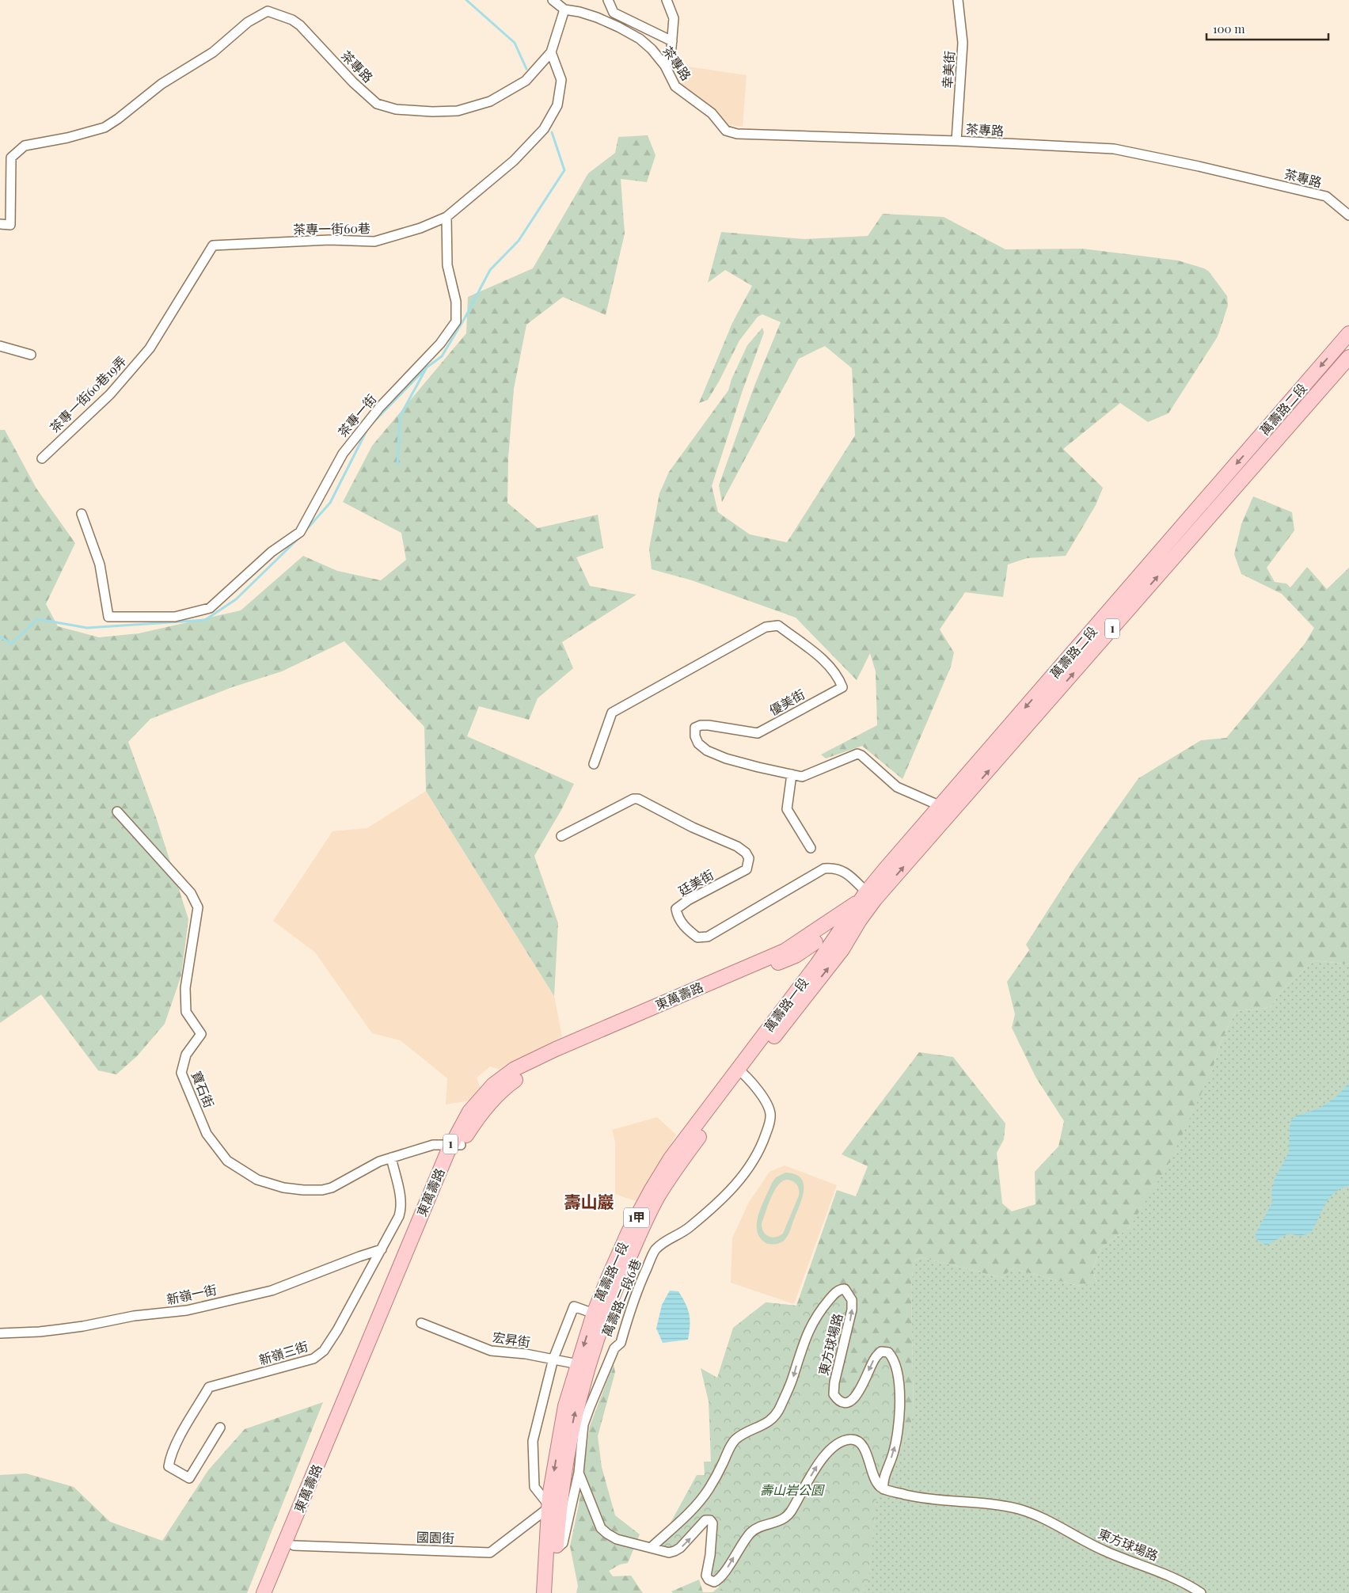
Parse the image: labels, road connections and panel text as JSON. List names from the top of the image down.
{
  "streets": {
    "main road": [
      "萬壽路二段",
      "1",
      "東萬壽路",
      "萬壽路一段",
      "1甲"
    ],
    "street": [
      "茶專路",
      "幸美街",
      "茶專一街60巷",
      "茶專一街60巷19弄",
      "茶專一街",
      "優美街",
      "廷美街",
      "寶石街",
      "新嶺一街",
      "萬壽路二段6巷",
      "宏昇街",
      "東方球場路",
      "新嶺三街",
      "國園街"
    ]
  },
  "crossings": [
    ["茶專路", "幸美街"],
    ["茶專一街60巷", "茶專一街60巷19弄"],
    ["茶專一街60巷", "茶專一街"],
    ["萬壽路二段", "優美街"],
    ["萬壽路二段", "廷美街"],
    ["萬壽路二段", "東萬壽路"],
    ["萬壽路二段", "萬壽路一段"],
    ["廷美街", "東萬壽路"],
    ["廷美街", "萬壽路一段"],
    ["東萬壽路", "萬壽路一段"],
    ["東萬壽路", "寶石街"],
    ["東萬壽路", "國園街"],
    ["萬壽路一段", "萬壽路二段6巷"],
    ["萬壽路一段", "宏昇街"],
    ["萬壽路一段", "國園街"],
    ["寶石街", "新嶺三街"],
    ["新嶺一街", "新嶺三街"]
  ],
  "districts": ["壽山巖"],
  "parks": ["壽山岩公園"],
  "scale_bar": "100 m"
}
